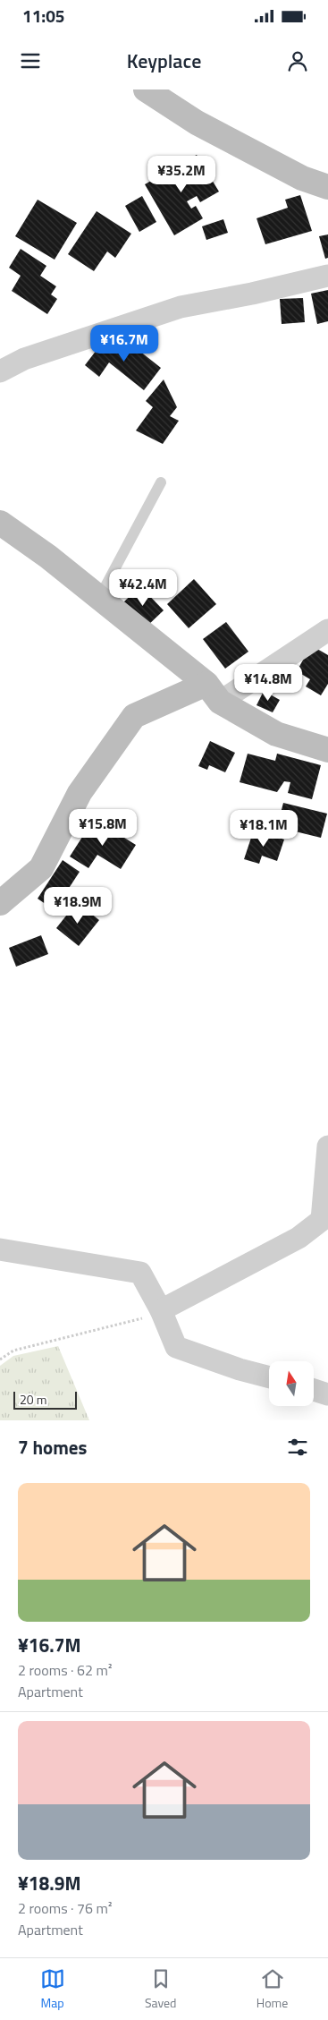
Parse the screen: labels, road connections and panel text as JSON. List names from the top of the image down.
{
  "scale_bar": "20 m",
  "north": "top",
  "page": {
    "status": "11:05",
    "header": "Keyplace",
    "price": [
      "¥35.2M",
      "¥16.7M",
      "¥42.4M",
      "¥14.8M",
      "¥15.8M",
      "¥18.1M",
      "¥18.9M"
    ],
    "scale": "20 m",
    "heading": "7 homes",
    "list": [
      {
        "name": "¥16.7M",
        "note": "2 rooms · 62 m² · Apartment"
      },
      {
        "name": "¥18.9M",
        "note": "2 rooms · 76 m² · Apartment"
      }
    ],
    "tabs": ["Map", "Saved", "Home"]
  }
}
